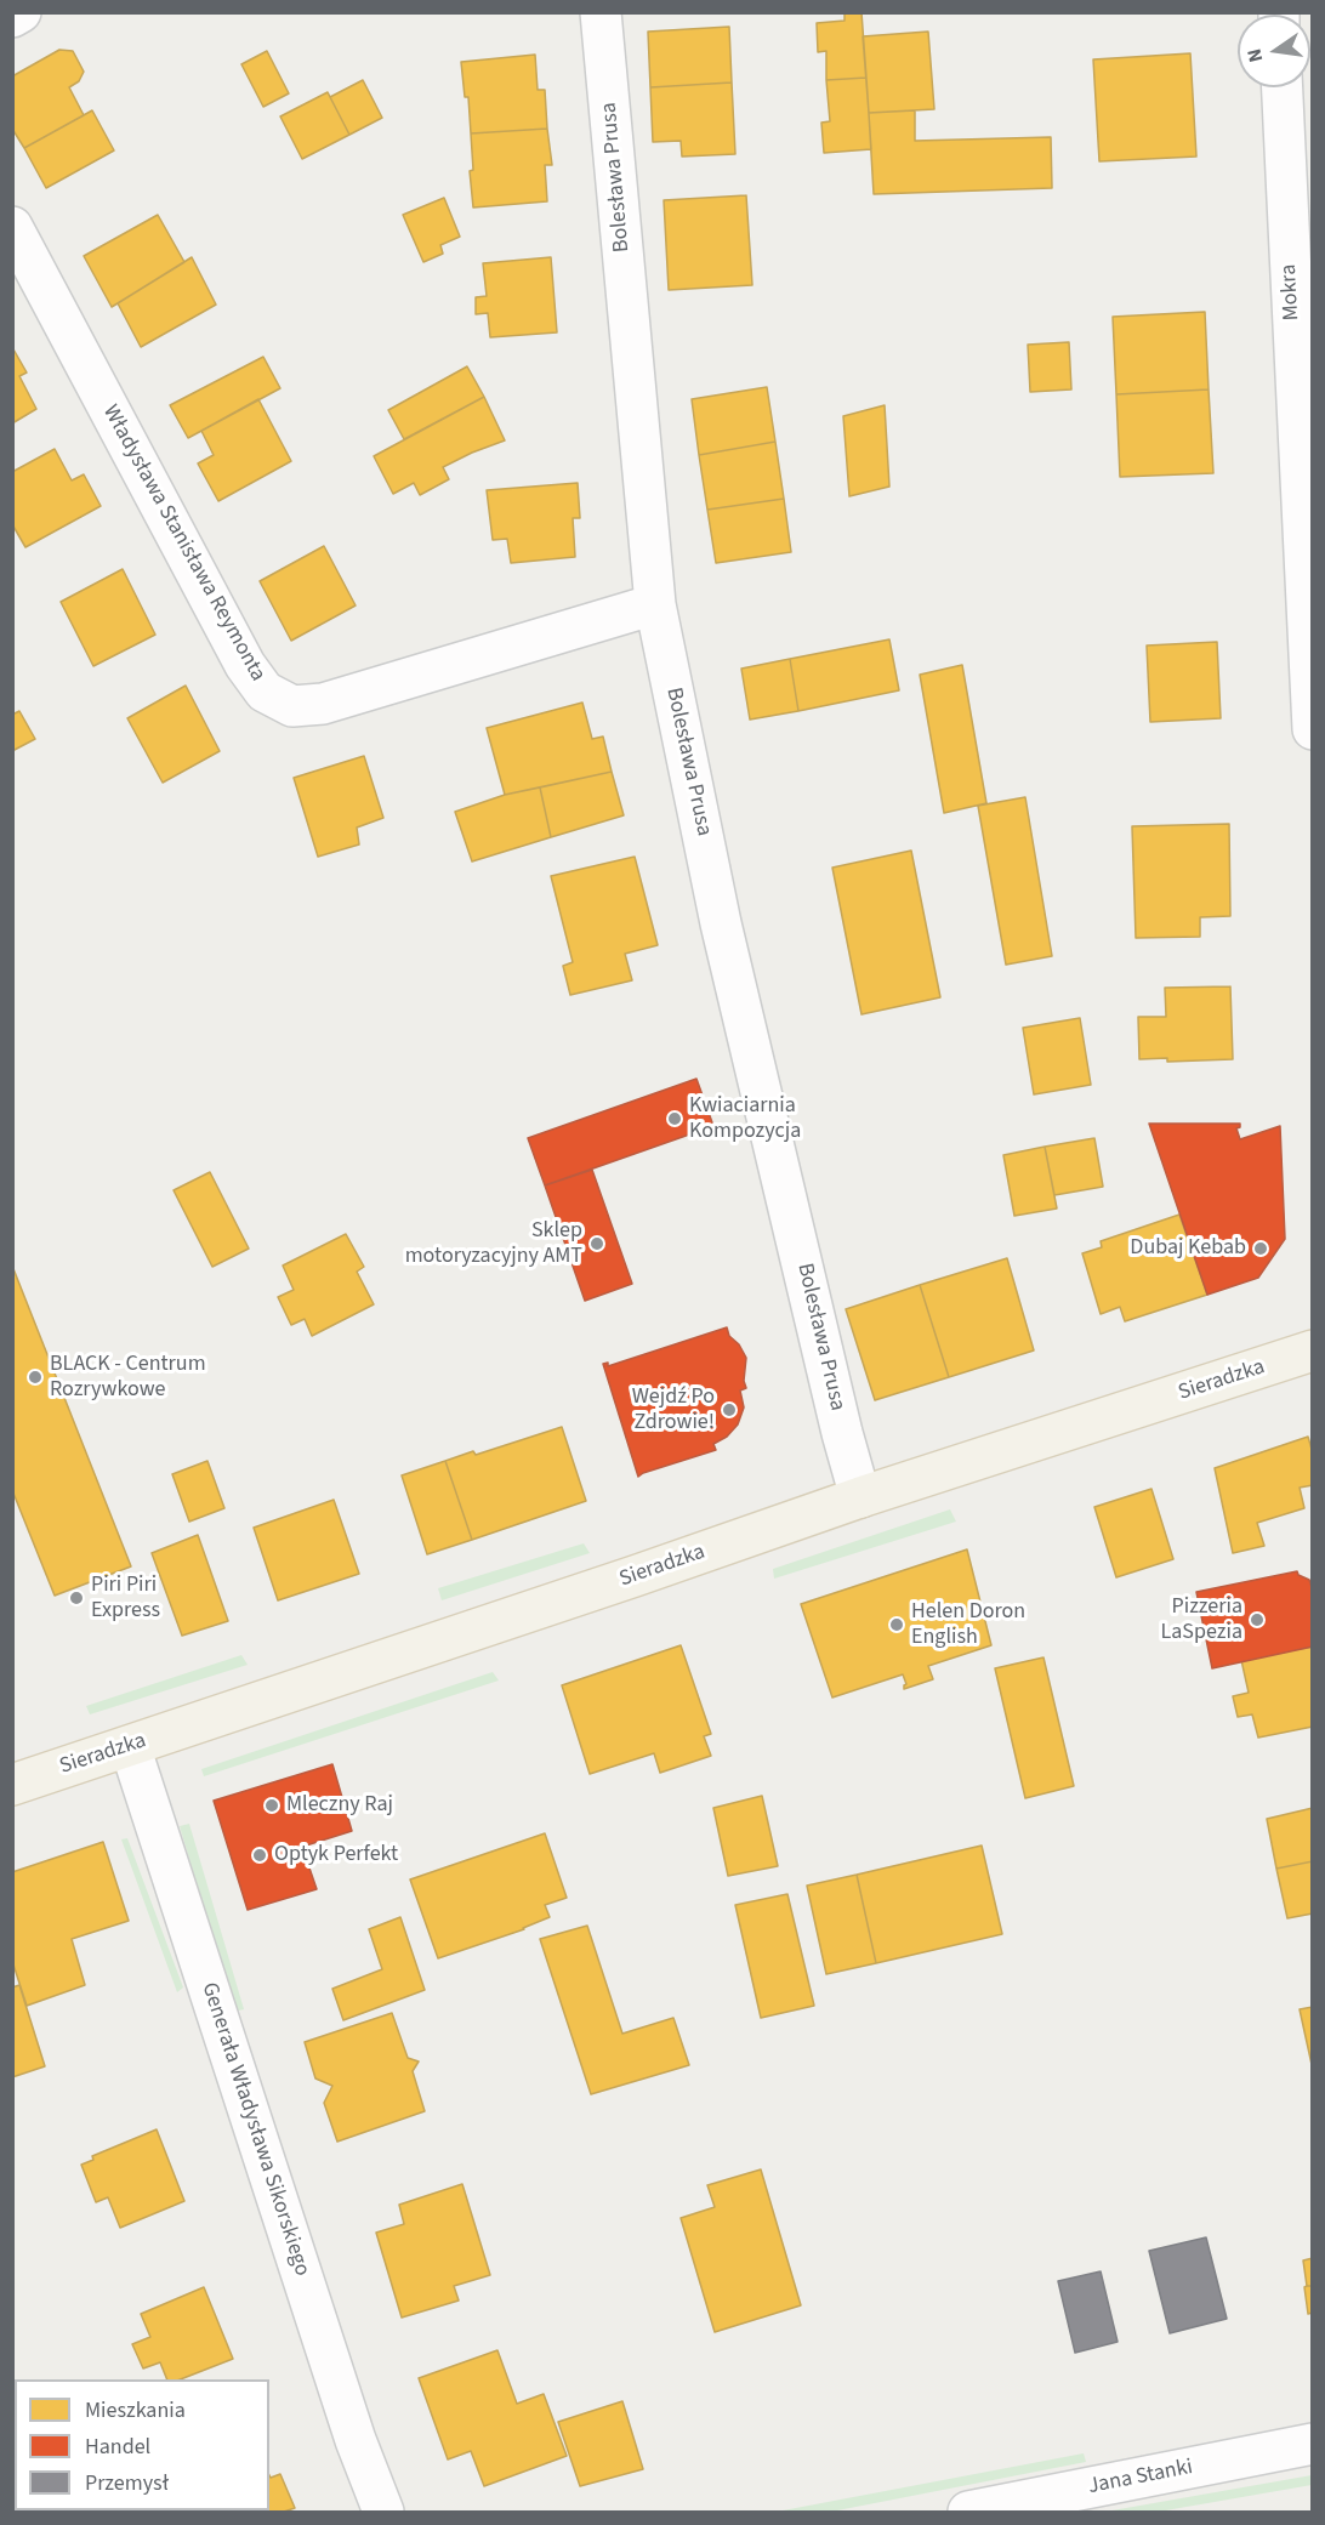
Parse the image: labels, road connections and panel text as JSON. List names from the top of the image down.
{
  "streets": {
    "main road": ["Sieradzka"],
    "street": [
      "Bolesława Prusa",
      "Mokra",
      "Władysława Stanisława Reymonta",
      "Generała Władysława Sikorskiego",
      "Jana Stanki"
    ]
  },
  "crossings": [
    ["Bolesława Prusa", "Władysława Stanisława Reymonta"],
    ["Bolesława Prusa", "Sieradzka"],
    ["Sieradzka", "Generała Władysława Sikorskiego"]
  ],
  "places": [
    "Kwiaciarnia Kompozycja",
    "Sklep motoryzacyjny AMT",
    "Dubaj Kebab",
    "BLACK - Centrum Rozrywkowe",
    "Wejdź Po Zdrowie!",
    "Piri Piri Express",
    "Pizzeria LaSpezia",
    "Helen Doron English",
    "Mleczny Raj",
    "Optyk Perfekt"
  ],
  "legend": ["Mieszkania", "Handel", "Przemysł"],
  "north": "left"
}
